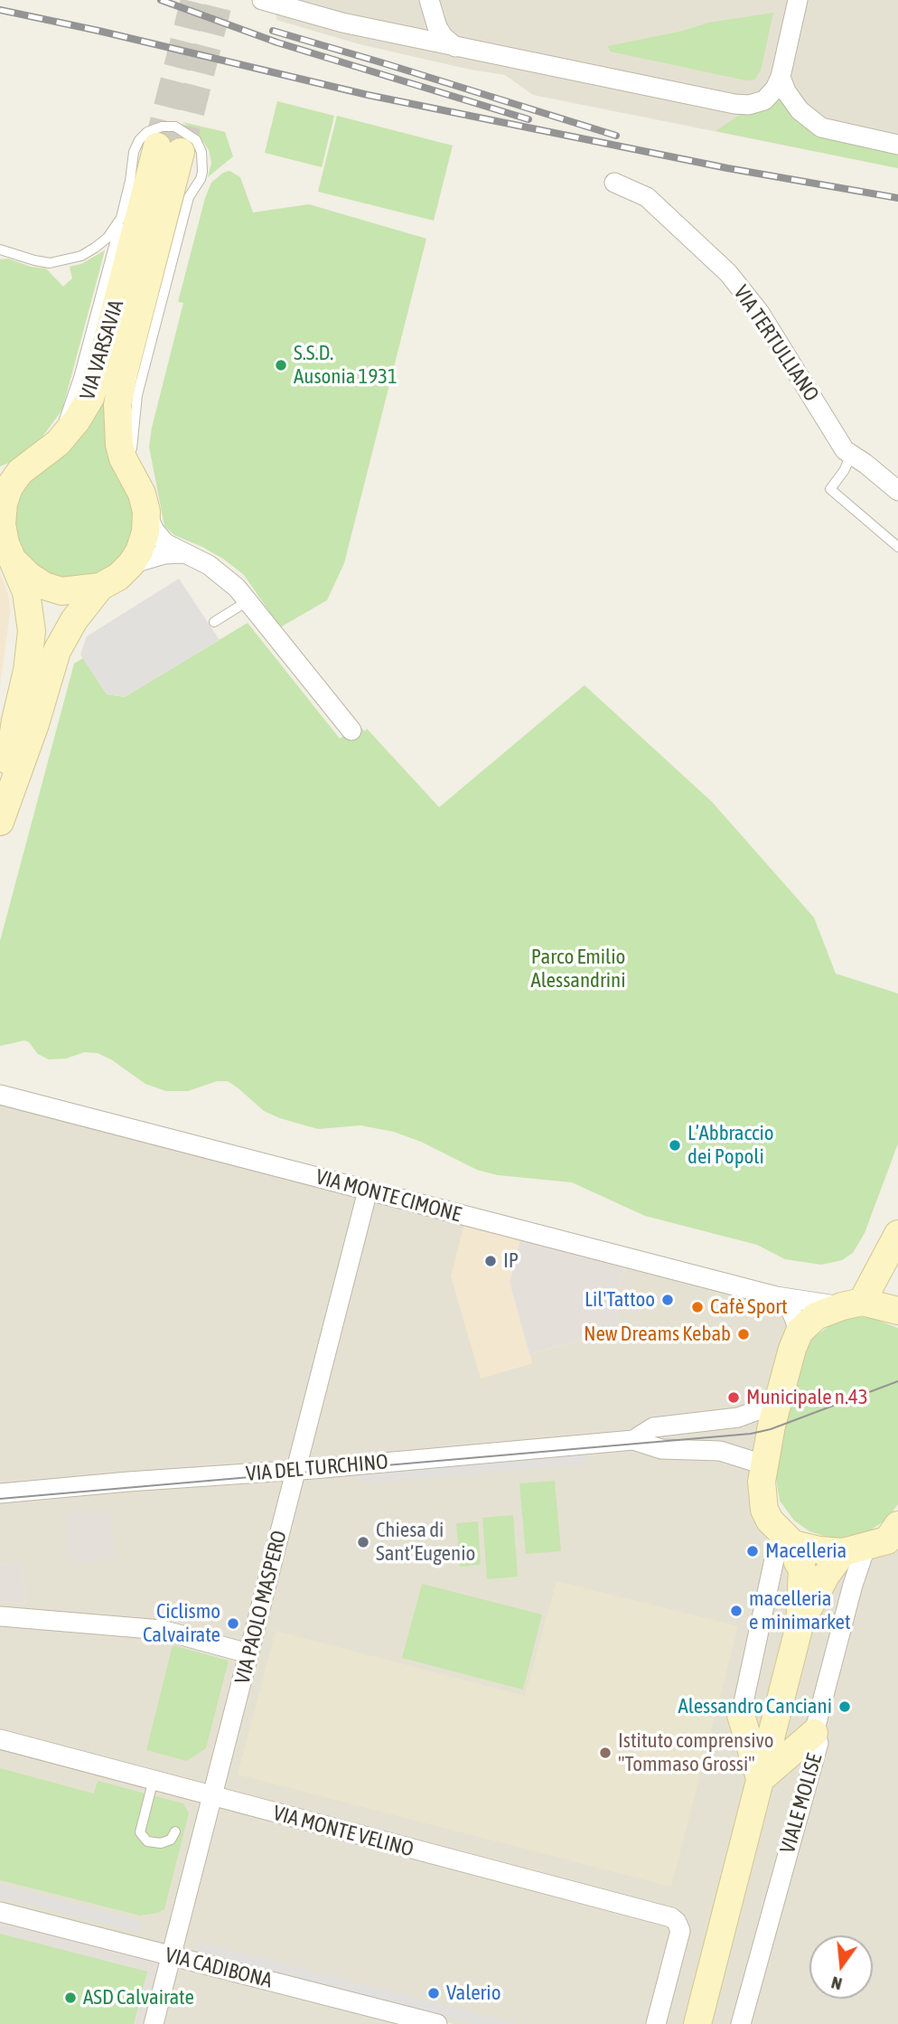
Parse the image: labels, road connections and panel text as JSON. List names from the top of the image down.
{
  "streets": {
    "street": [
      "VIA TERTULLIANO",
      "VIA VARSAVIA",
      "VIA MONTE CIMONE",
      "VIA DEL TURCHINO",
      "VIA PAOLO MASPERO",
      "VIALE MOLISE",
      "VIA MONTE VELINO",
      "VIA CADIBONA"
    ]
  },
  "crossings": [
    ["VIA MONTE CIMONE", "VIA PAOLO MASPERO"],
    ["VIA DEL TURCHINO", "VIA PAOLO MASPERO"],
    ["VIA PAOLO MASPERO", "VIA MONTE VELINO"],
    ["VIA PAOLO MASPERO", "VIA CADIBONA"]
  ],
  "parks": ["Parco Emilio Alessandrini"],
  "places": [
    "S.S.D. Ausonia 1931",
    "L’Abbraccio dei Popoli",
    "IP",
    "Lil'Tattoo",
    "Cafè Sport",
    "New Dreams Kebab",
    "Municipale n.43",
    "Chiesa di Sant’Eugenio",
    "Macelleria",
    "macelleria e minimarket",
    "Ciclismo Calvairate",
    "Alessandro Canciani",
    "Istituto comprensivo \"Tommaso Grossi\"",
    "Valerio",
    "ASD Calvairate"
  ],
  "north": "bottom"
}
